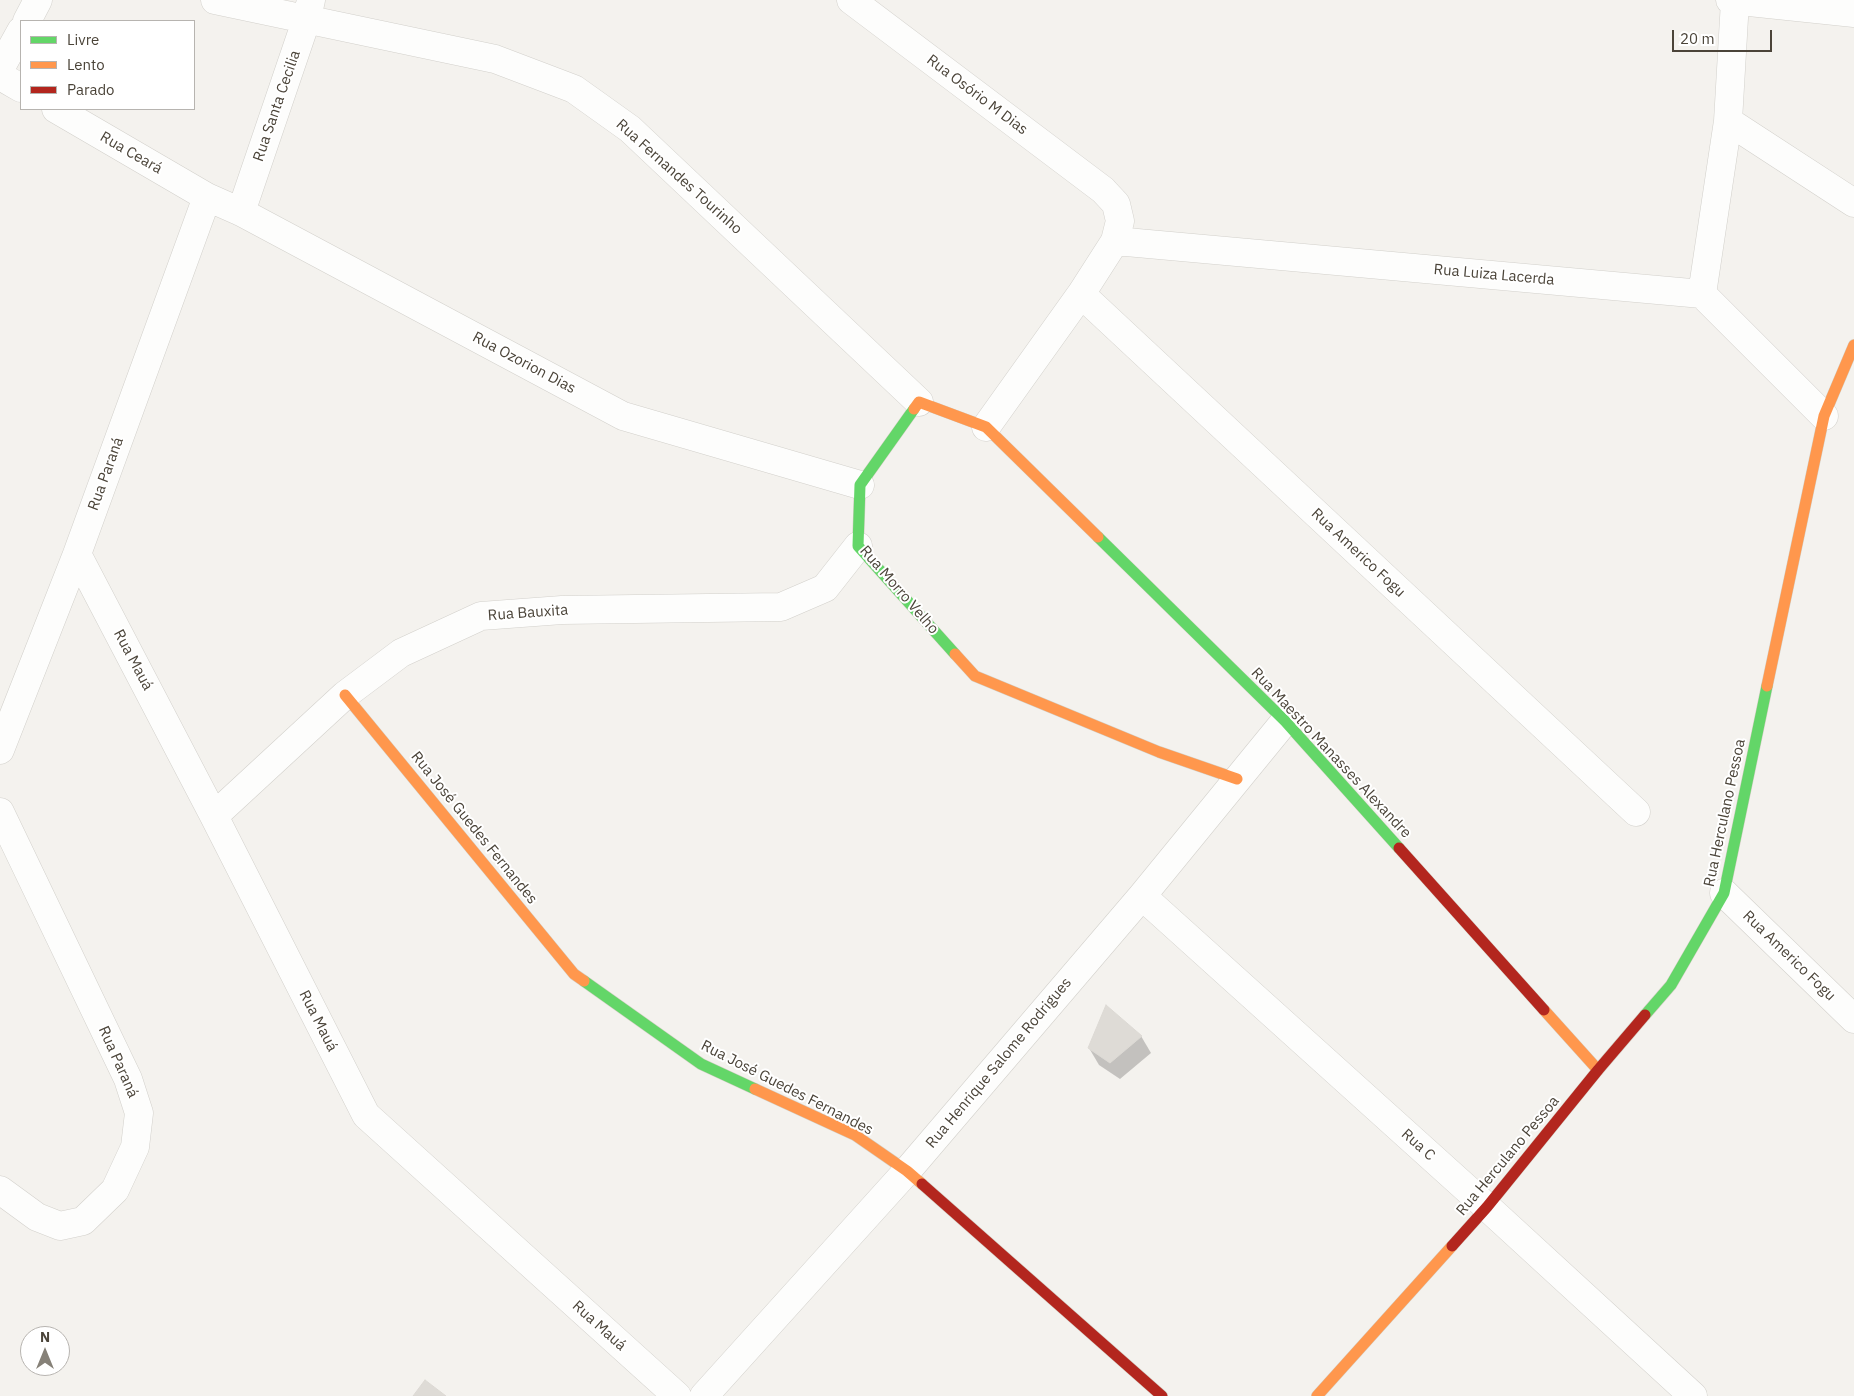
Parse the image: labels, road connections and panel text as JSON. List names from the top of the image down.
{
  "streets": {
    "street": [
      "Rua Osório M Dias",
      "Rua Santa Cecilia",
      "Rua Ceará",
      "Rua Fernandes Tourinho",
      "Rua Luiza Lacerda",
      "Rua Ozorion Dias",
      "Rua Paraná",
      "Rua Americo Fogu",
      "Rua Morro Velho",
      "Rua Bauxita",
      "Rua Mauá",
      "Rua Maestro Manasses Alexandre",
      "Rua Herculano Pessoa",
      "Rua José Guedes Fernandes",
      "Rua Henrique Salome Rodrigues",
      "Rua C"
    ]
  },
  "crossings": [
    ["Rua Osório M Dias", "Rua Luiza Lacerda"],
    ["Rua Santa Cecilia", "Rua Fernandes Tourinho"],
    ["Rua Santa Cecilia", "Rua Ozorion Dias"],
    ["Rua Ceará", "Rua Ozorion Dias"],
    ["Rua Ceará", "Rua Paraná"],
    ["Rua Ozorion Dias", "Rua Paraná"],
    ["Rua Ozorion Dias", "Rua Morro Velho"],
    ["Rua Paraná", "Rua Mauá"],
    ["Rua Americo Fogu", "Rua Herculano Pessoa"],
    ["Rua Morro Velho", "Rua Bauxita"],
    ["Rua Morro Velho", "Rua Henrique Salome Rodrigues"],
    ["Rua Bauxita", "Rua Mauá"],
    ["Rua Bauxita", "Rua José Guedes Fernandes"],
    ["Rua Maestro Manasses Alexandre", "Rua Herculano Pessoa"],
    ["Rua Maestro Manasses Alexandre", "Rua Henrique Salome Rodrigues"],
    ["Rua Herculano Pessoa", "Rua C"],
    ["Rua José Guedes Fernandes", "Rua Henrique Salome Rodrigues"],
    ["Rua Henrique Salome Rodrigues", "Rua C"]
  ],
  "legend": ["Livre", "Lento", "Parado"],
  "scale_bar": "20 m",
  "north": "top"
}
